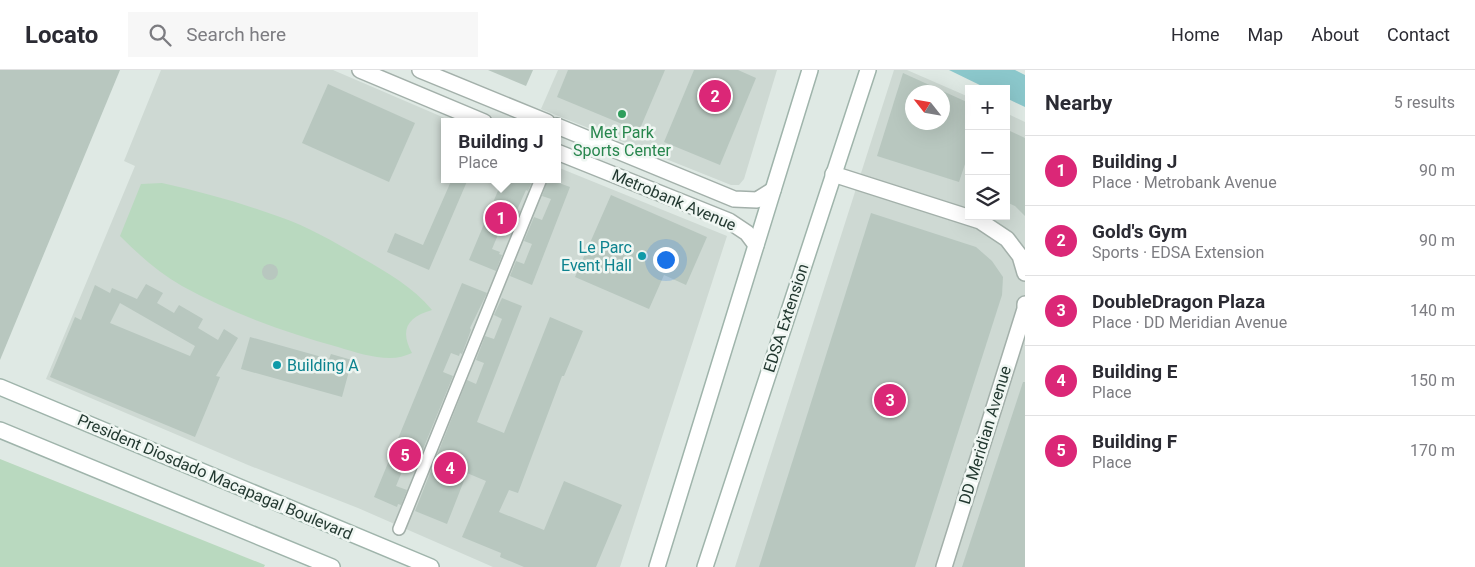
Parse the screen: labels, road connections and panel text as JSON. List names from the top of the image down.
{
  "streets": {
    "main road": [
      "Metrobank Avenue",
      "EDSA Extension",
      "DD Meridian Avenue",
      "President Diosdado Macapagal Boulevard"
    ]
  },
  "places": ["Met Park Sports Center", "Le Parc Event Hall", "Building A"],
  "north": "top left",
  "page": {
    "header": "Locato",
    "search": "Search here",
    "nav": [
      "Home",
      "Map",
      "About",
      "Contact"
    ],
    "heading": ["Nearby", "5 results"],
    "pins": [
      "2",
      "1",
      "3",
      "5",
      "4"
    ],
    "map_buttons": ["+", "−"],
    "popup": ["Building J", "Place"],
    "list": [
      {
        "mark": "1",
        "name": "Building J",
        "note": "Place · Metrobank Avenue",
        "value": "90 m"
      },
      {
        "mark": "2",
        "name": "Gold's Gym",
        "note": "Sports · EDSA Extension",
        "value": "90 m"
      },
      {
        "mark": "3",
        "name": "DoubleDragon Plaza",
        "note": "Place · DD Meridian Avenue",
        "value": "140 m"
      },
      {
        "mark": "4",
        "name": "Building E",
        "note": "Place",
        "value": "150 m"
      },
      {
        "mark": "5",
        "name": "Building F",
        "note": "Place",
        "value": "170 m"
      }
    ]
  }
}
